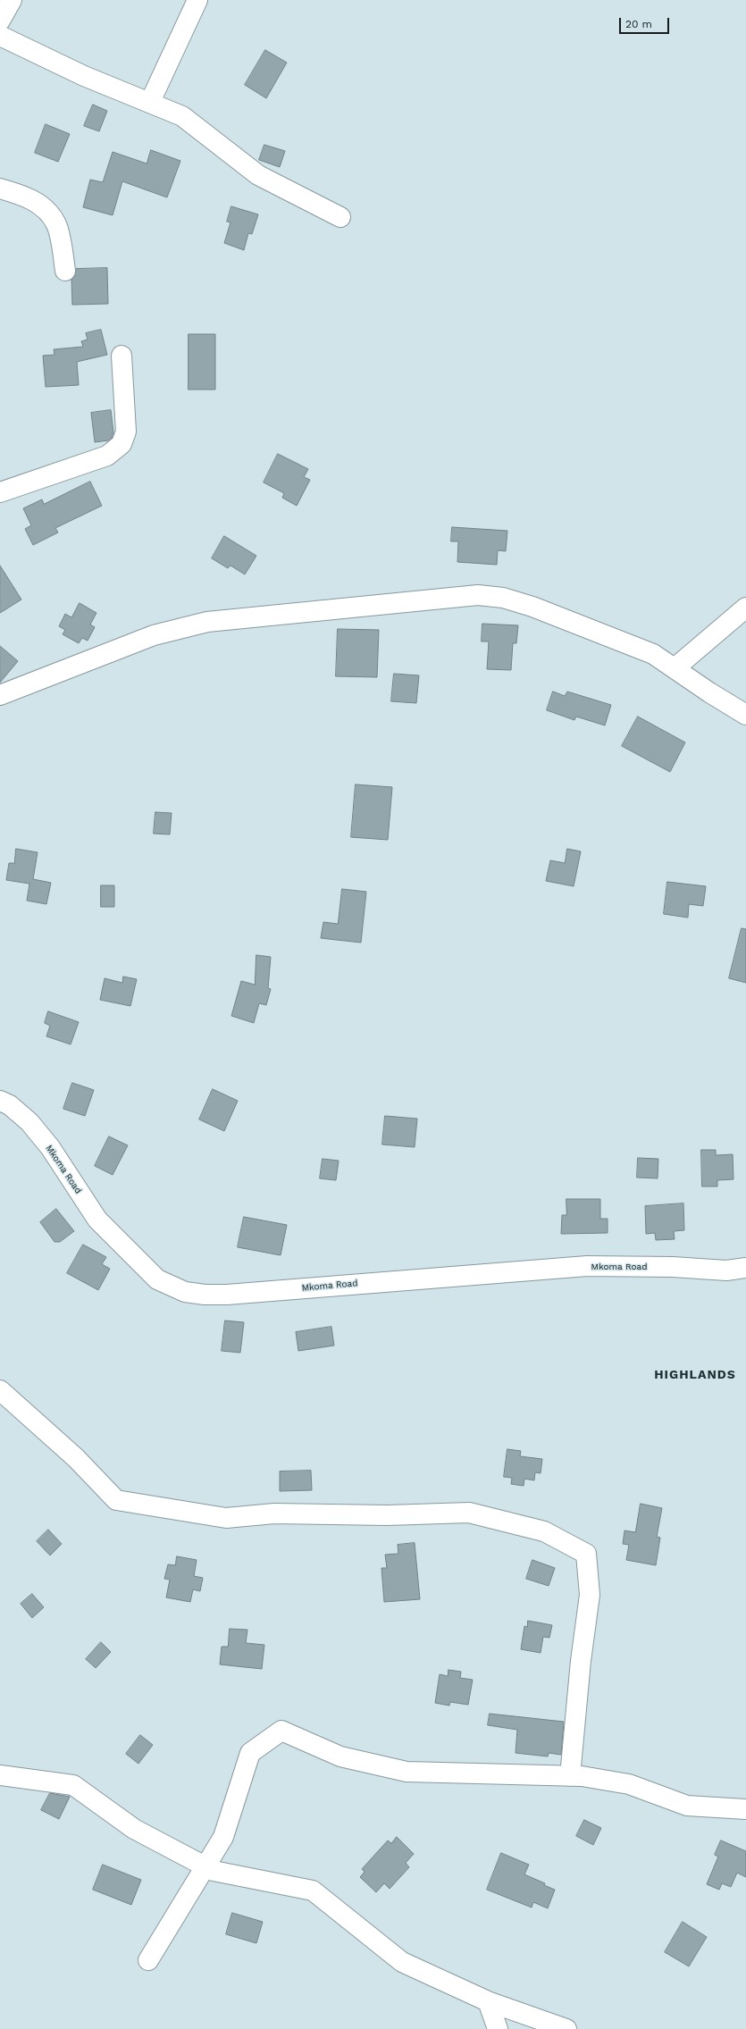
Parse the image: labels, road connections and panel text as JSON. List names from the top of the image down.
{
  "streets": {
    "street": ["Mkoma Road"]
  },
  "districts": ["HIGHLANDS"],
  "scale_bar": "20 m"
}
